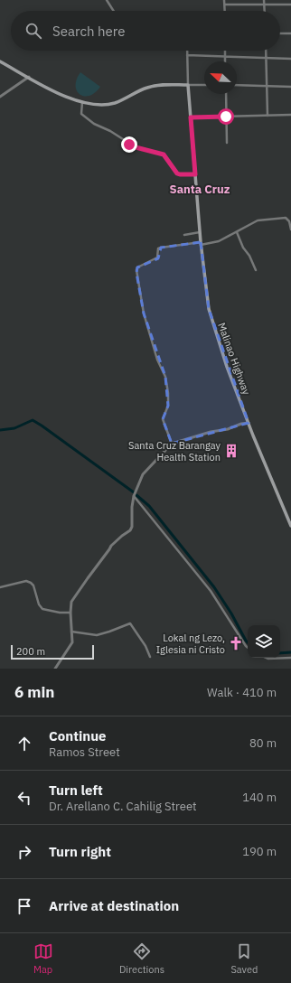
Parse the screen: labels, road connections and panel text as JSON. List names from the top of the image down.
{
  "streets": {
    "main road": ["Malinao Highway"]
  },
  "districts": ["Santa Cruz"],
  "places": {
    "building": ["Santa Cruz Barangay Health Station"],
    "church": ["Lokal ng Lezo, Iglesia ni Cristo"]
  },
  "scale_bar": "200 m",
  "north": "top left",
  "page": {
    "search": "Search here",
    "scale": "200 m",
    "heading": ["6 min", "Walk · 410 m"],
    "list": [
      ["Continue", "Ramos Street", "80 m"],
      ["Turn left", "Dr. Arellano C. Cahilig Street", "140 m"],
      ["Turn right", "190 m"],
      "Arrive at destination"
    ],
    "nav": ["Map", "Directions", "Saved"]
  }
}
